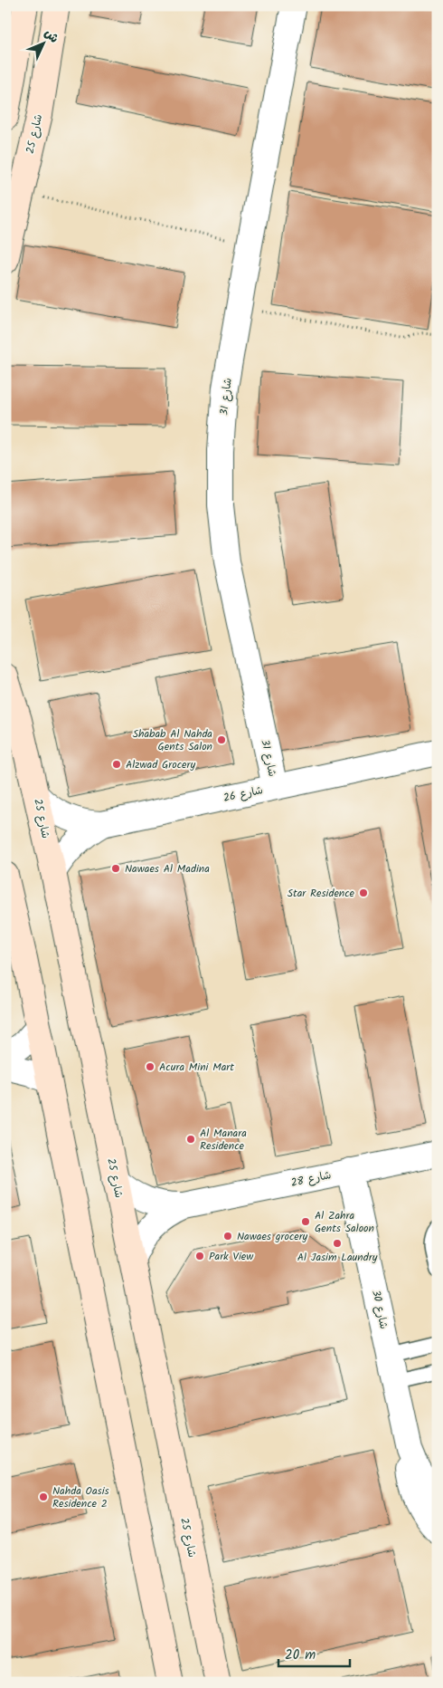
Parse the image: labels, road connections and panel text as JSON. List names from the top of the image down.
{
  "streets": {
    "street": [
      "شارع 25",
      "شارع 31",
      "شارع 26",
      "شارع 28",
      "شارع 30"
    ]
  },
  "crossings": [
    ["شارع 25", "شارع 26"],
    ["شارع 25", "شارع 28"],
    ["شارع 31", "شارع 26"],
    ["شارع 28", "شارع 30"]
  ],
  "places": [
    "Shabab Al Nahda Gents Salon",
    "Alzwad Grocery",
    "Nawaes Al Madina",
    "Star Residence",
    "Acura Mini Mart",
    "Al Manara Residence",
    "Al Zahra Gents Saloon",
    "Nawaes grocery",
    "Al Jasim Laundry",
    "Park View",
    "Nahda Oasis Residence 2"
  ],
  "scale_bar": "20 m",
  "north": "top right"
}
